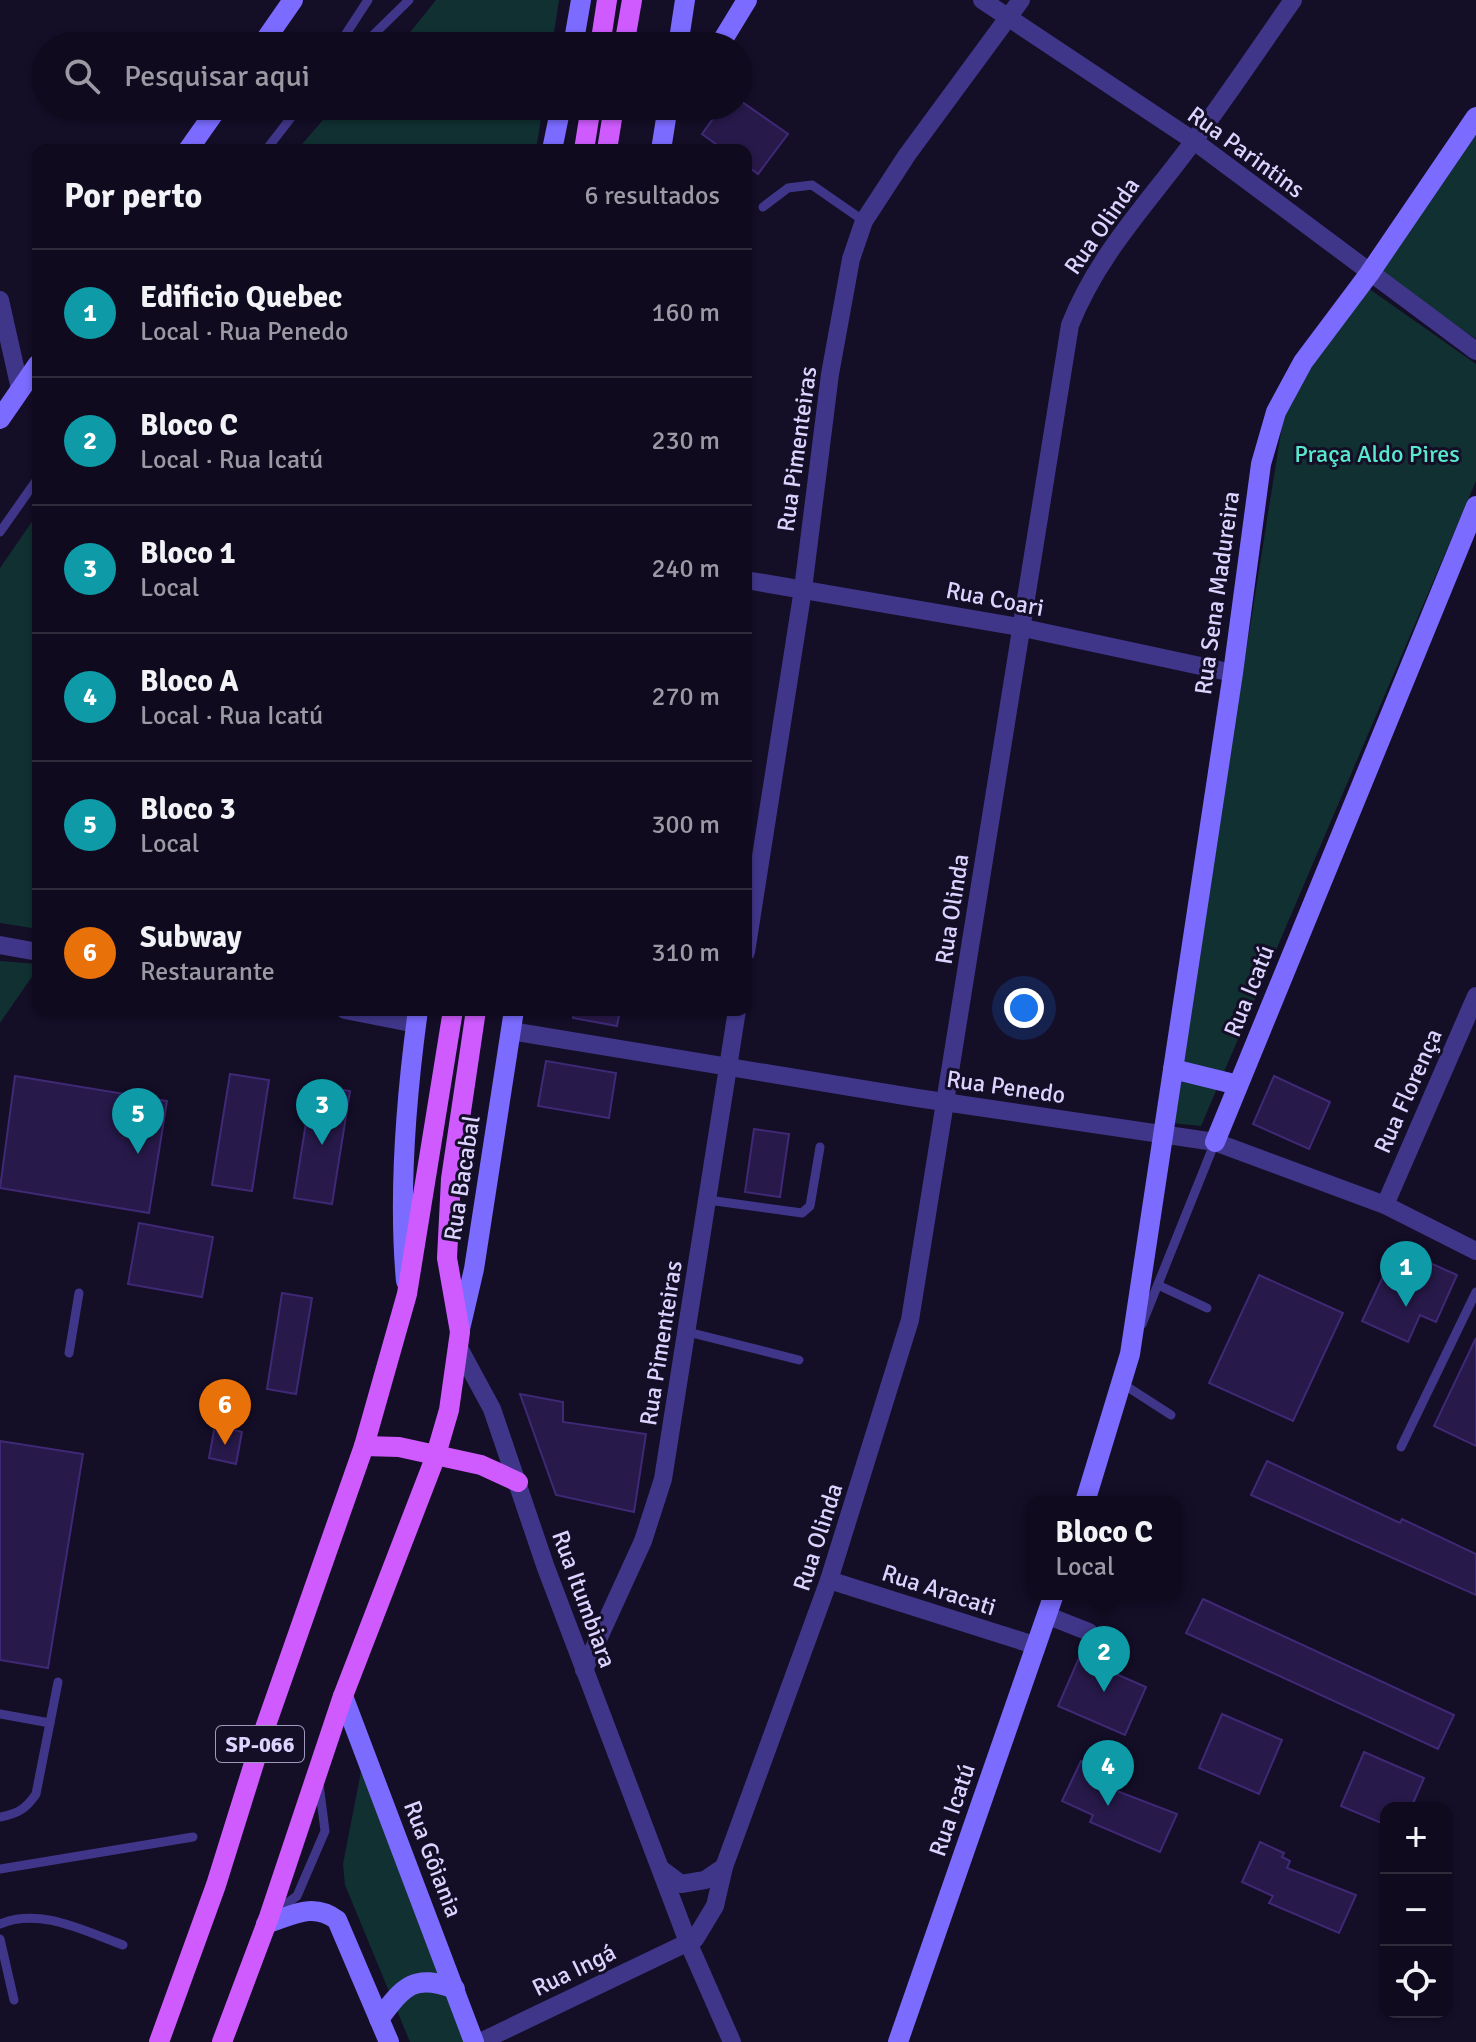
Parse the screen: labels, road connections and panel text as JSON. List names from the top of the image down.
{
  "streets": {
    "main road": ["SP-066"],
    "street": [
      "Rua Parintins",
      "Rua Olinda",
      "Rua Pimenteiras",
      "Rua Sena Madureira",
      "Rua Coari",
      "Rua Icatú",
      "Rua Penedo",
      "Rua Florença",
      "Rua Bacabal",
      "Rua Aracati",
      "Rua Itumbiara",
      "Rua Gôiania",
      "Rua Ingá"
    ]
  },
  "crossings": [
    ["Rua Parintins", "Rua Olinda"],
    ["Rua Parintins", "Rua Pimenteiras"],
    ["Rua Parintins", "Rua Sena Madureira"],
    ["Rua Olinda", "Rua Coari"],
    ["Rua Olinda", "Rua Penedo"],
    ["Rua Olinda", "Rua Aracati"],
    ["Rua Olinda", "Rua Itumbiara"],
    ["Rua Olinda", "Rua Ingá"],
    ["Rua Pimenteiras", "Rua Coari"],
    ["Rua Pimenteiras", "Rua Penedo"],
    ["Rua Pimenteiras", "Rua Itumbiara"],
    ["Rua Sena Madureira", "Rua Coari"],
    ["Rua Sena Madureira", "Rua Icatú"],
    ["Rua Sena Madureira", "Rua Penedo"],
    ["Rua Icatú", "Rua Penedo"],
    ["Rua Icatú", "Rua Aracati"],
    ["Rua Penedo", "Rua Florença"],
    ["Rua Penedo", "Rua Bacabal"],
    ["Rua Bacabal", "Rua Itumbiara"],
    ["Rua Bacabal", "SP-066"],
    ["Rua Itumbiara", "SP-066"],
    ["Rua Itumbiara", "Rua Ingá"],
    ["SP-066", "Rua Gôiania"]
  ],
  "parks": ["Praça Aldo Pires"],
  "page": {
    "search": "Pesquisar aqui",
    "heading": ["Por perto", "6 resultados"],
    "list": [
      {
        "mark": "1",
        "name": "Edificio Quebec",
        "note": "Local · Rua Penedo",
        "value": "160 m"
      },
      {
        "mark": "2",
        "name": "Bloco C",
        "note": "Local · Rua Icatú",
        "value": "230 m"
      },
      {
        "mark": "3",
        "name": "Bloco 1",
        "note": "Local",
        "value": "240 m"
      },
      {
        "mark": "4",
        "name": "Bloco A",
        "note": "Local · Rua Icatú",
        "value": "270 m"
      },
      {
        "mark": "5",
        "name": "Bloco 3",
        "note": "Local",
        "value": "300 m"
      },
      {
        "mark": "6",
        "name": "Subway",
        "note": "Restaurante",
        "value": "310 m"
      }
    ],
    "pins": [
      "3",
      "5",
      "1",
      "6",
      "2",
      "4"
    ],
    "popup": ["Bloco C", "Local"],
    "map_buttons": ["+", "−"]
  }
}
